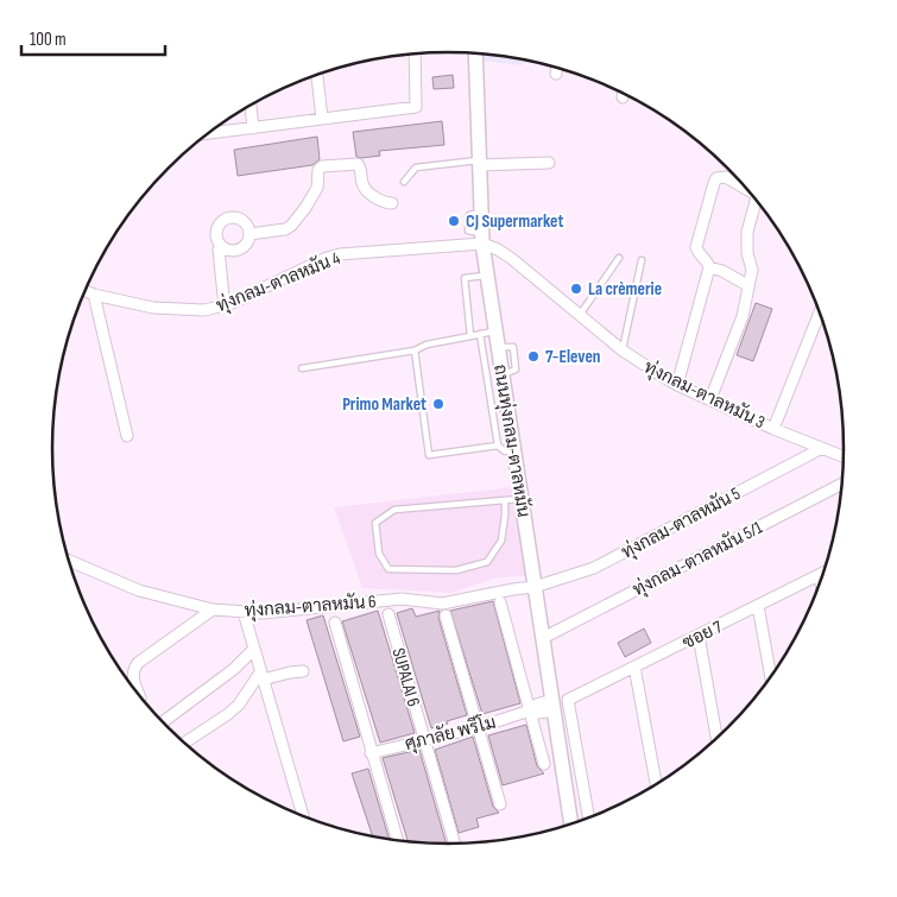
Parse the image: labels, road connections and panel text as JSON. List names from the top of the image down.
{
  "streets": {
    "street": [
      "ทุ่งกลม-ตาลหมัน 4",
      "ทุ่งกลม-ตาลหมัน 3",
      "ถนนทุ่งกลม-ตาลหมัน",
      "ทุ่งกลม-ตาลหมัน 5",
      "ทุ่งกลม-ตาลหมัน 5/1",
      "ทุ่งกลม-ตาลหมัน 6",
      "ซอย 7",
      "SUPALAI 6",
      "ศุภาลัย พรีโม"
    ]
  },
  "crossings": [
    ["ทุ่งกลม-ตาลหมัน 4", "ทุ่งกลม-ตาลหมัน 3"],
    ["ทุ่งกลม-ตาลหมัน 4", "ถนนทุ่งกลม-ตาลหมัน"],
    ["ทุ่งกลม-ตาลหมัน 3", "ถนนทุ่งกลม-ตาลหมัน"],
    ["ทุ่งกลม-ตาลหมัน 3", "ทุ่งกลม-ตาลหมัน 5"],
    ["ถนนทุ่งกลม-ตาลหมัน", "ทุ่งกลม-ตาลหมัน 5"],
    ["ถนนทุ่งกลม-ตาลหมัน", "ทุ่งกลม-ตาลหมัน 5/1"],
    ["ถนนทุ่งกลม-ตาลหมัน", "ทุ่งกลม-ตาลหมัน 6"],
    ["ถนนทุ่งกลม-ตาลหมัน", "ศุภาลัย พรีโม"],
    ["ทุ่งกลม-ตาลหมัน 5", "ทุ่งกลม-ตาลหมัน 6"],
    ["SUPALAI 6", "ศุภาลัย พรีโม"]
  ],
  "places": [
    "CJ Supermarket",
    "La crèmerie",
    "7-Eleven",
    "Primo Market"
  ],
  "scale_bar": "100 m"
}
